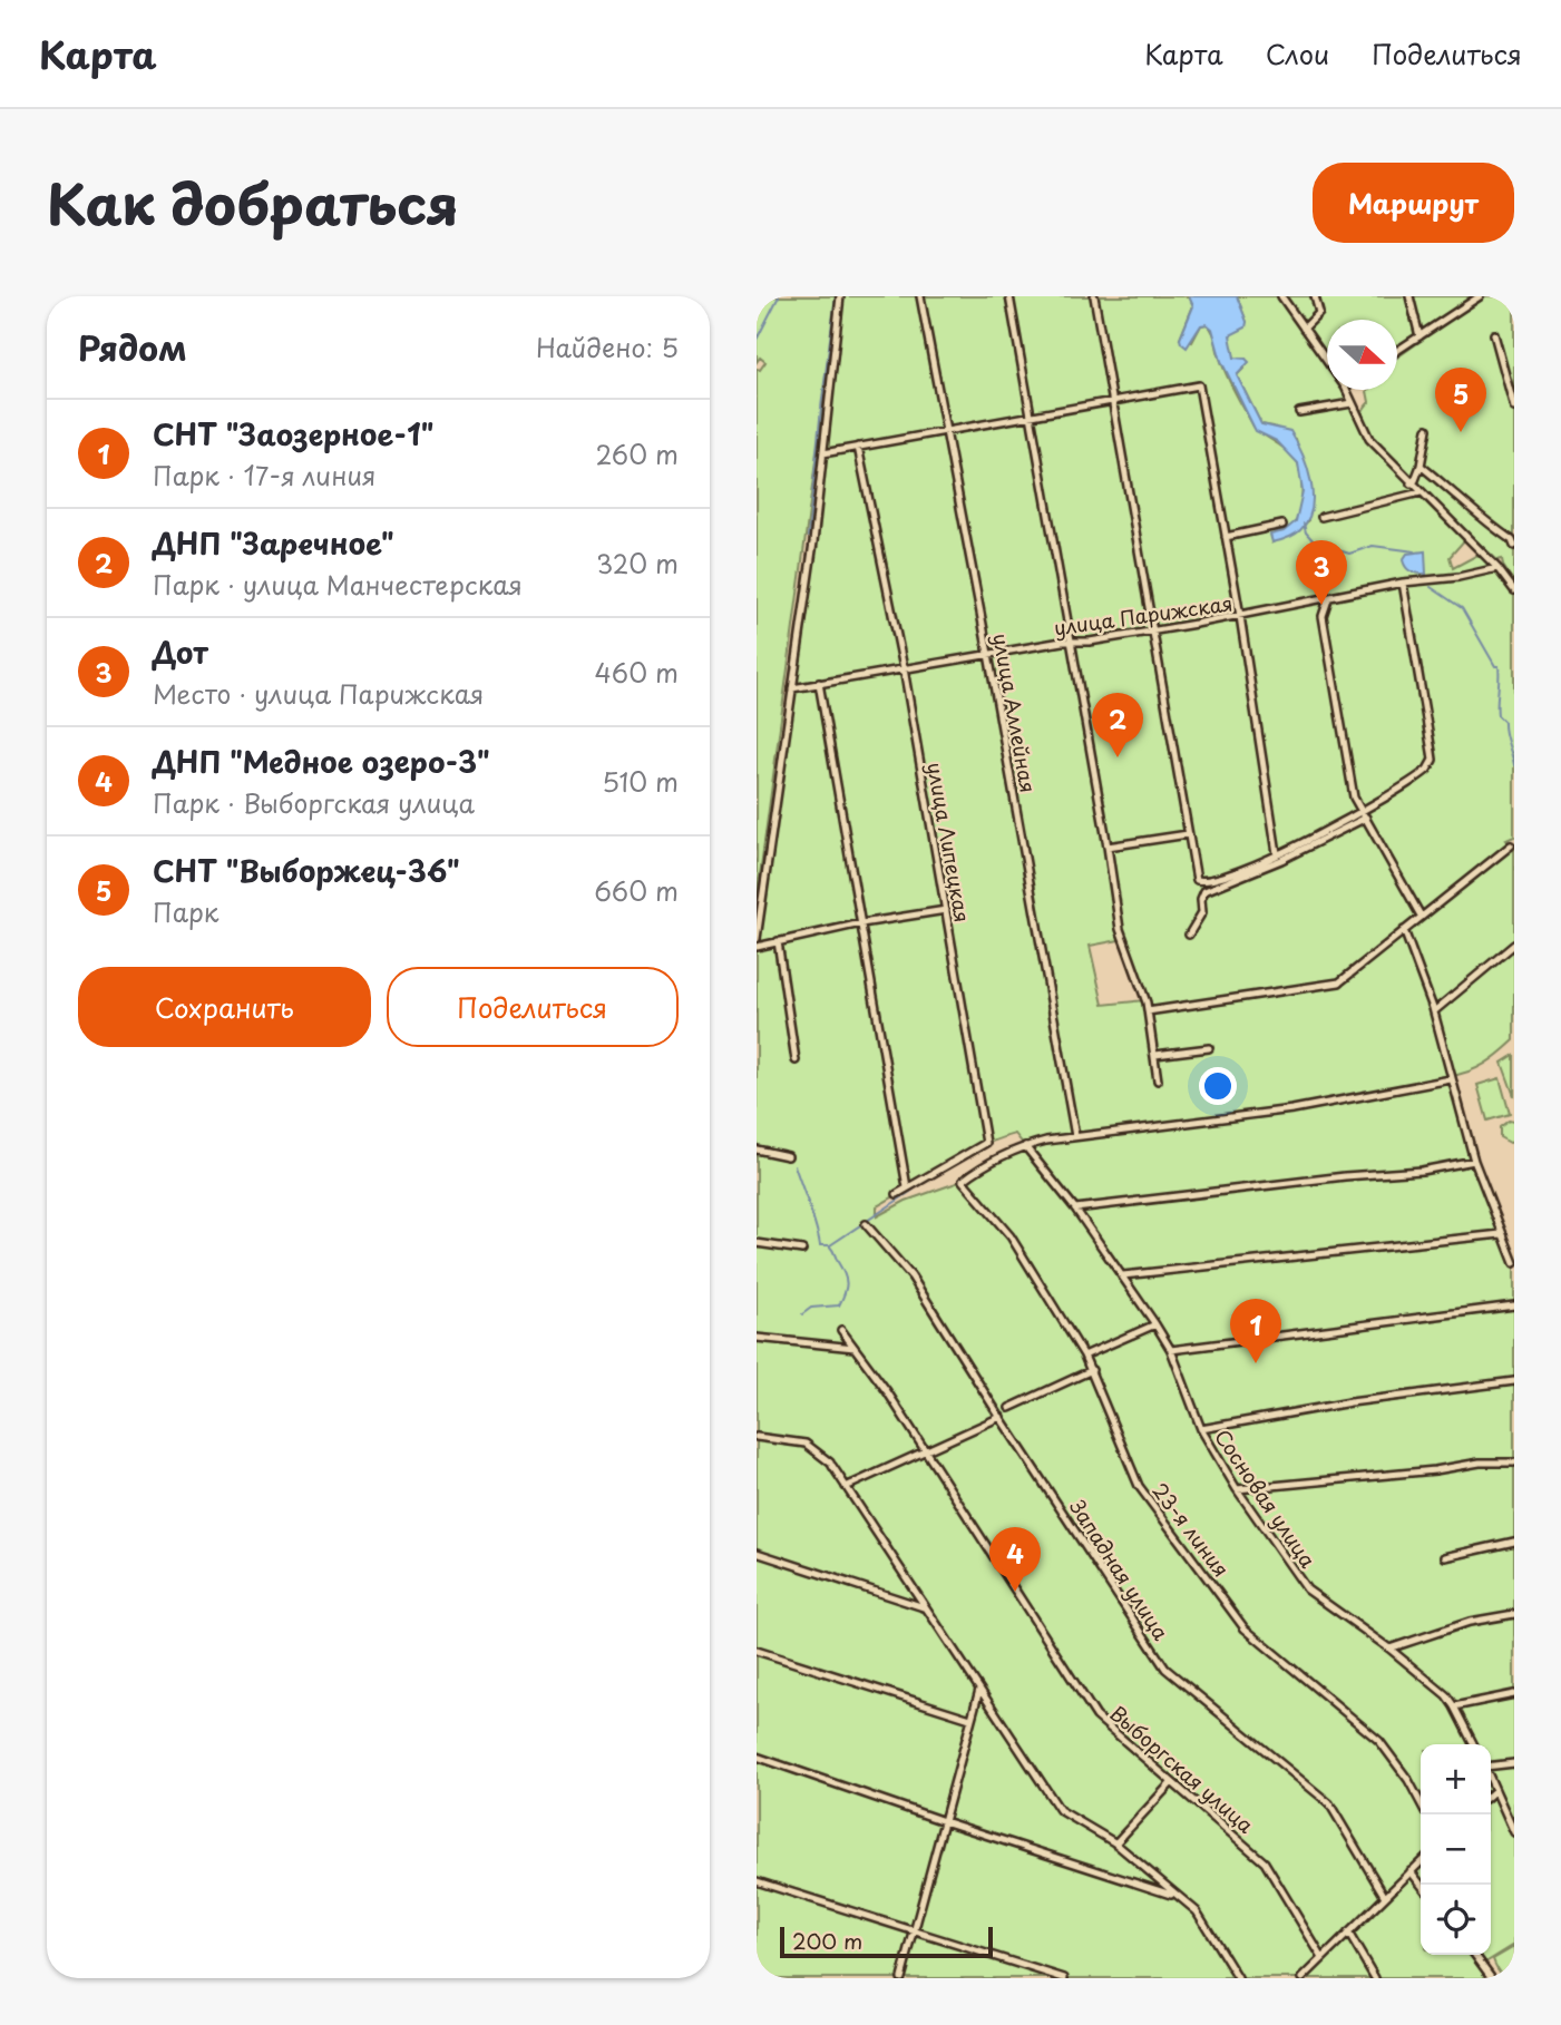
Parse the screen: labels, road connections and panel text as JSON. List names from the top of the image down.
{
  "streets": {
    "street": [
      "улица Парижская",
      "улица Аллейная",
      "улица Липецкая",
      "Сосновая улица",
      "23-я линия",
      "Западная улица",
      "Выборгская улица"
    ]
  },
  "crossings": [
    ["улица Парижская", "улица Аллейная"],
    ["улица Парижская", "улица Липецкая"],
    ["Сосновая улица", "23-я линия"]
  ],
  "scale_bar": "200 m",
  "north": "right",
  "page": {
    "header": "Карта",
    "nav": ["Карта", "Слои", "Поделиться"],
    "title": "Как добраться",
    "buttons": [
      "Маршрут",
      ["Сохранить", "Поделиться"]
    ],
    "heading": ["Рядом", "Найдено: 5"],
    "pins": [
      "5",
      "3",
      "2",
      "1",
      "4"
    ],
    "list": [
      {
        "mark": "1",
        "name": "СНТ \"Заозерное-1\"",
        "note": "Парк · 17-я линия",
        "value": "260 m"
      },
      {
        "mark": "2",
        "name": "ДНП \"Заречное\"",
        "note": "Парк · улица Манчестерская",
        "value": "320 m"
      },
      {
        "mark": "3",
        "name": "Дот",
        "note": "Место · улица Парижская",
        "value": "460 m"
      },
      {
        "mark": "4",
        "name": "ДНП \"Медное озеро-3\"",
        "note": "Парк · Выборгская улица",
        "value": "510 m"
      },
      {
        "mark": "5",
        "name": "СНТ \"Выборжец-36\"",
        "note": "Парк",
        "value": "660 m"
      }
    ],
    "map_buttons": ["+", "−"],
    "scale": "200 m"
  }
}
